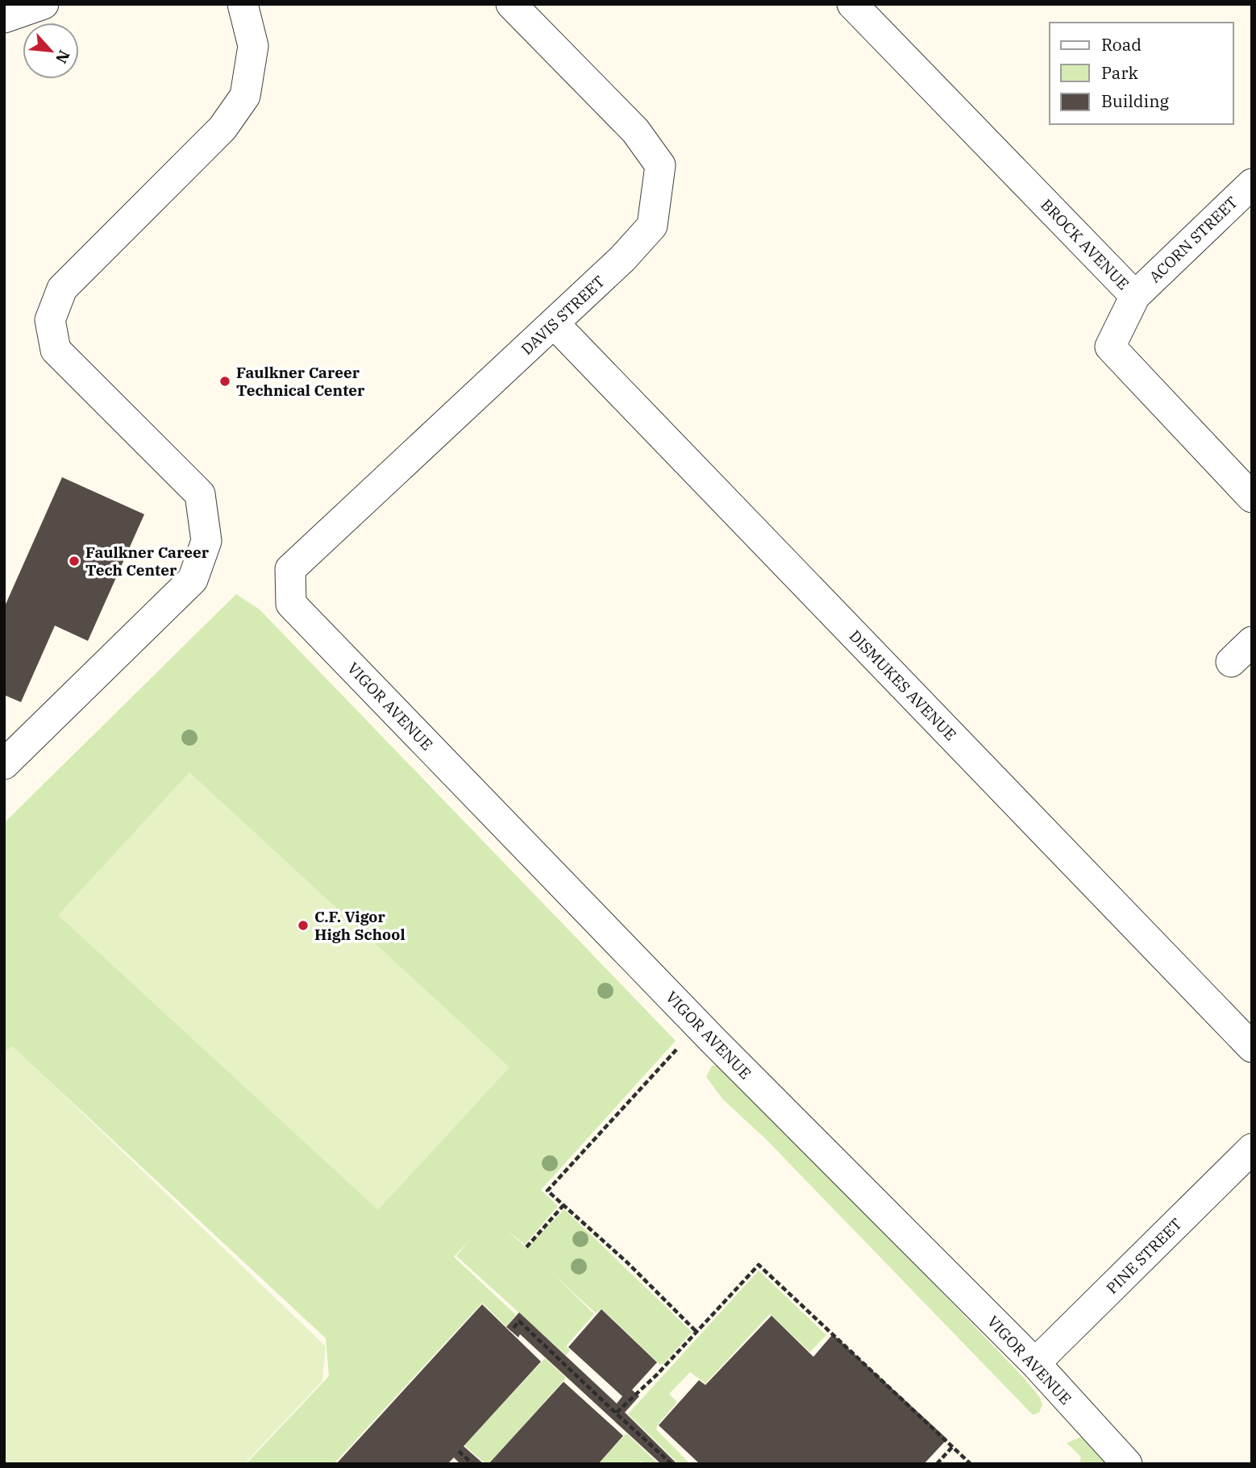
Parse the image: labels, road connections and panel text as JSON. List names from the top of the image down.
{
  "streets": {
    "street": [
      "ACORN STREET",
      "BROCK AVENUE",
      "DAVIS STREET",
      "DISMUKES AVENUE",
      "VIGOR AVENUE",
      "PINE STREET"
    ]
  },
  "crossings": [
    ["ACORN STREET", "BROCK AVENUE"],
    ["DAVIS STREET", "DISMUKES AVENUE"],
    ["DAVIS STREET", "VIGOR AVENUE"],
    ["VIGOR AVENUE", "PINE STREET"]
  ],
  "places": ["Faulkner Career Technical Center", "Faulkner Career Tech Center", "C.F. Vigor High School"],
  "legend": ["Road", "Park", "Building"],
  "north": "bottom right"
}
